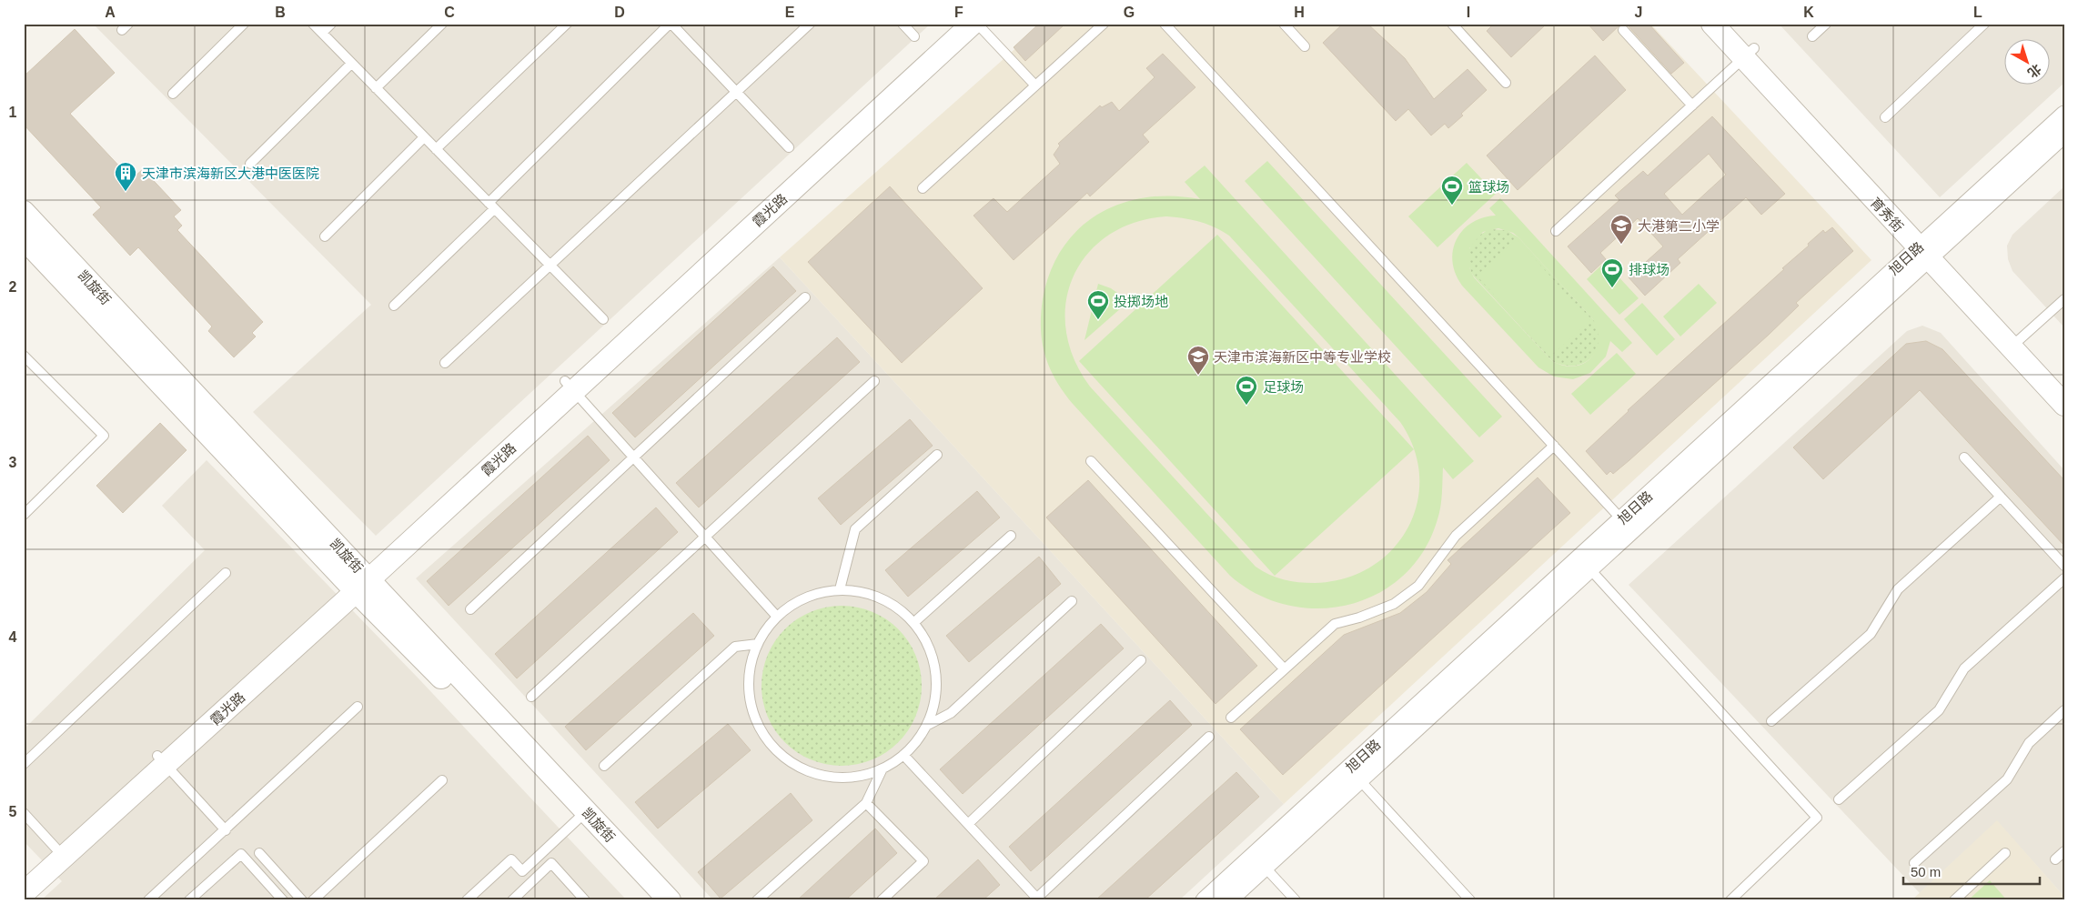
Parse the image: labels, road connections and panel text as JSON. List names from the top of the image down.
{
  "streets": {
    "street": [
      "霞光路",
      "育秀街",
      "旭日路",
      "凯旋街"
    ]
  },
  "crossings": [
    ["霞光路", "凯旋街"],
    ["育秀街", "旭日路"]
  ],
  "places": {
    "building": ["天津市滨海新区大港中医医院"],
    "sports": [
      "篮球场",
      "排球场",
      "投掷场地",
      "足球场"
    ],
    "school or university": ["大港第二小学", "天津市滨海新区中等专业学校"]
  },
  "scale_bar": "50 m",
  "north": "bottom right",
  "grid": {
    "columns": [
      "A",
      "B",
      "C",
      "D",
      "E",
      "F",
      "G",
      "H",
      "I",
      "J",
      "K",
      "L"
    ],
    "rows": [
      "1",
      "2",
      "3",
      "4",
      "5"
    ]
  }
}
